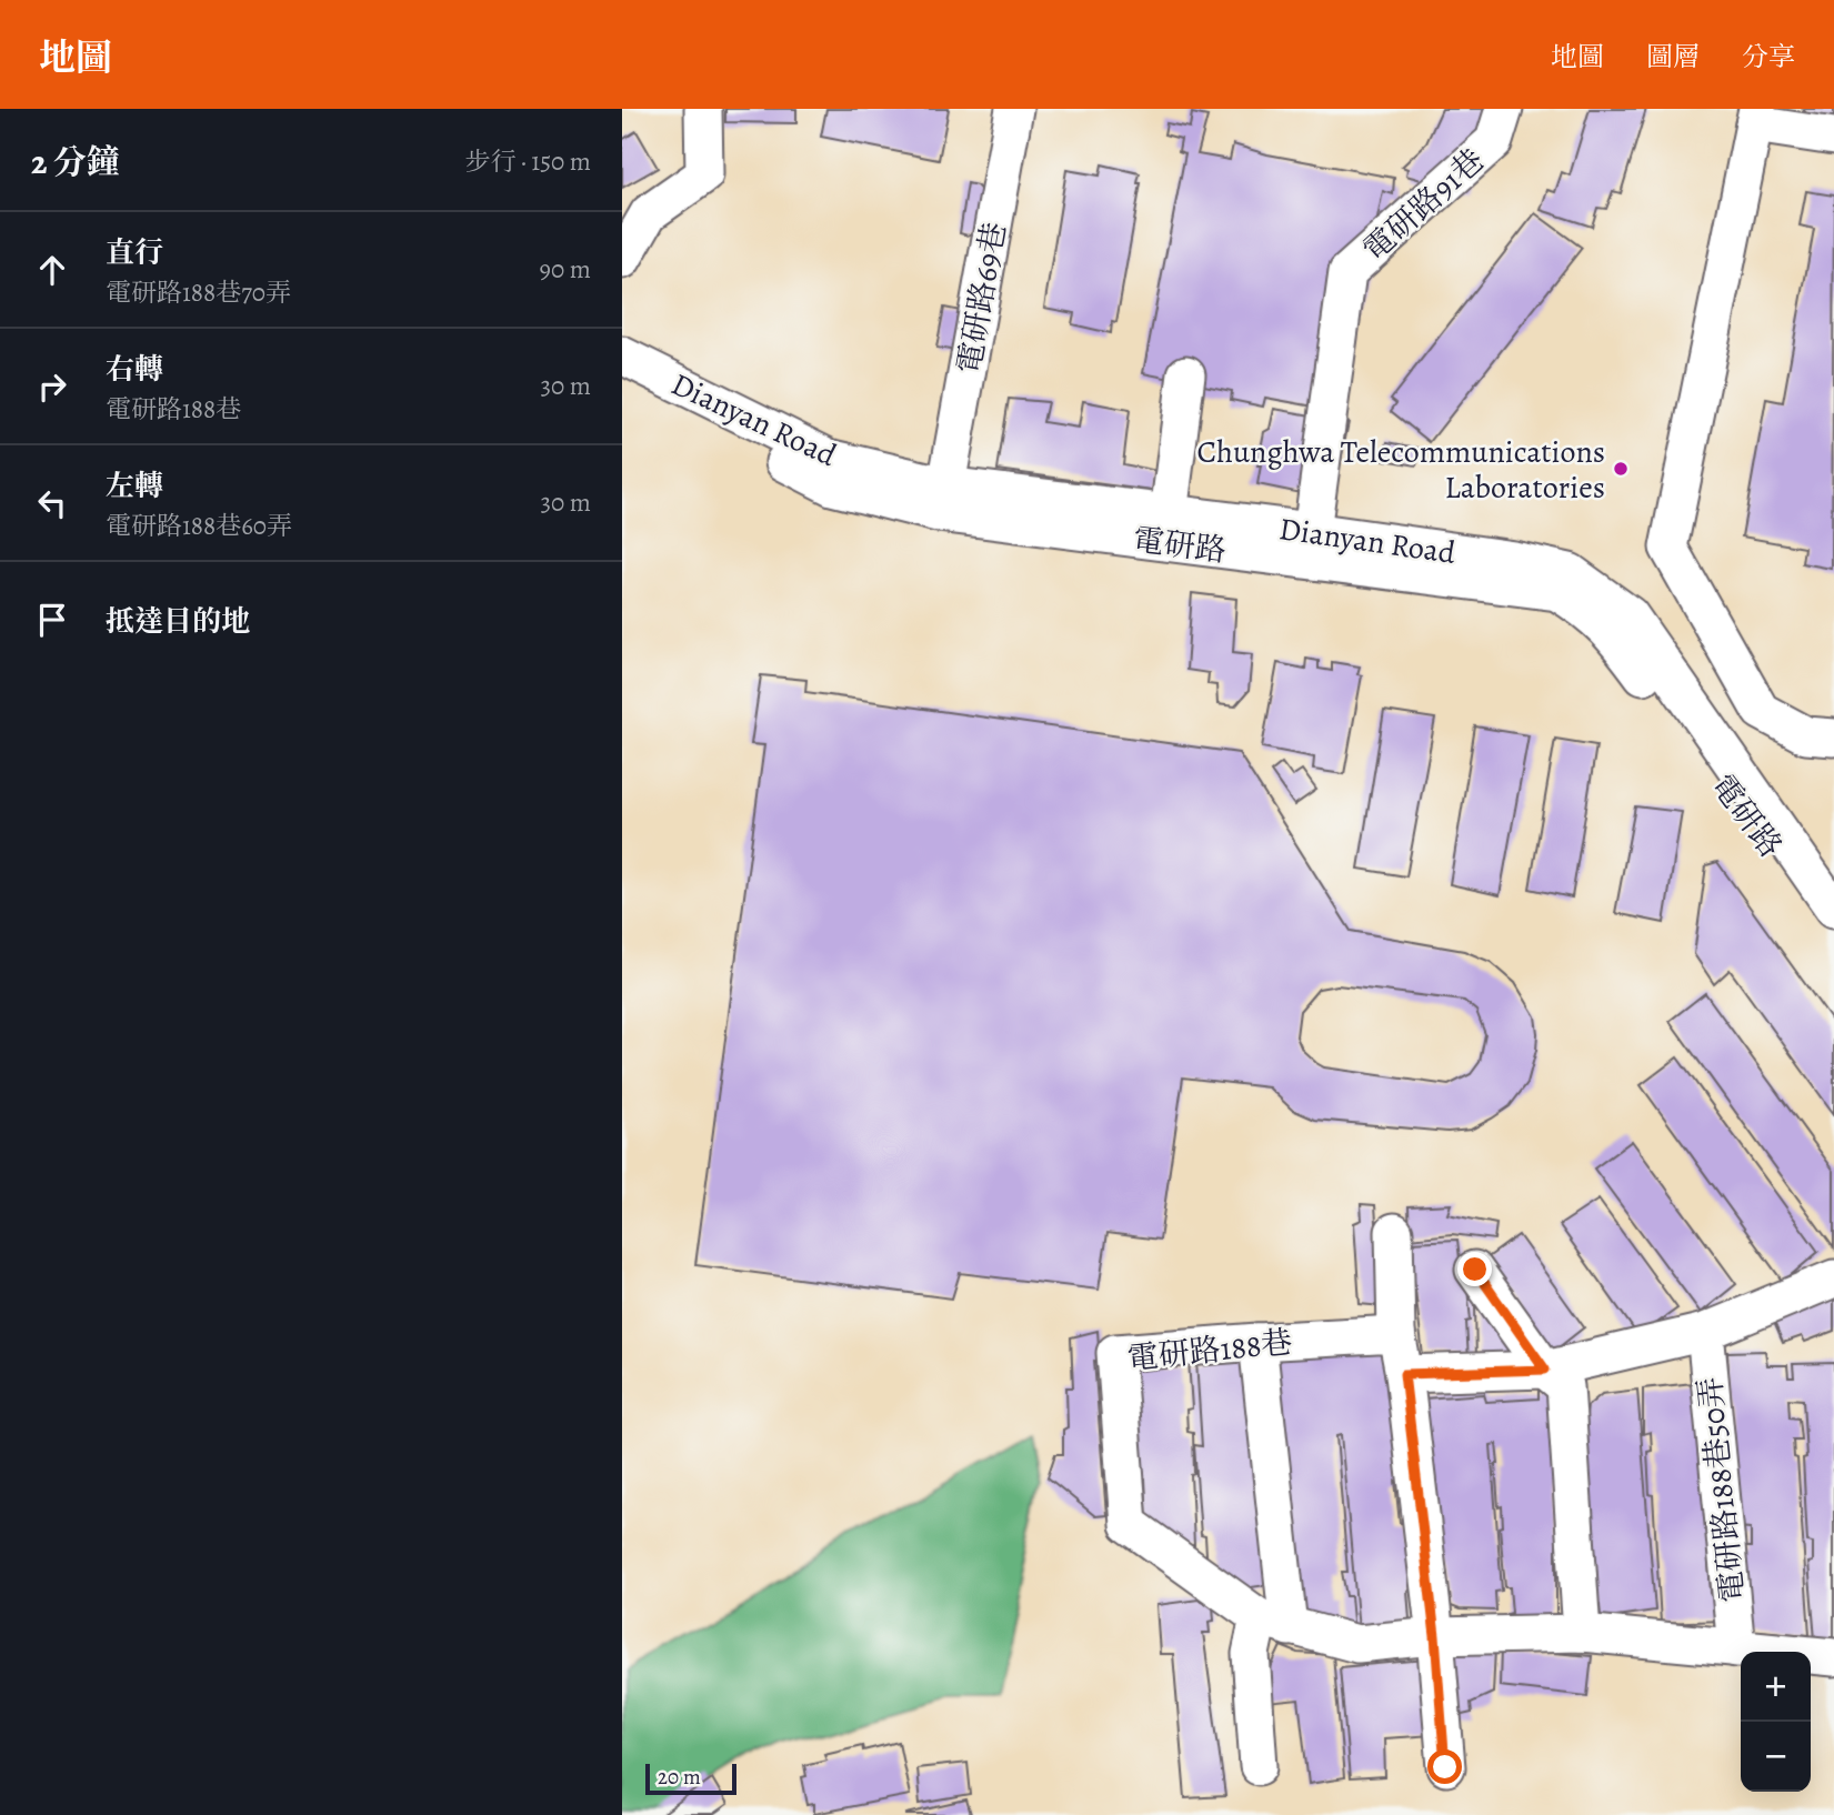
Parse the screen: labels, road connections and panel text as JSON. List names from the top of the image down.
{
  "streets": {
    "street": [
      "電研路91巷",
      "電研路69巷",
      "Dianyan Road",
      "電研路",
      "電研路188巷",
      "電研路188巷50弄"
    ]
  },
  "crossings": [
    ["電研路91巷", "Dianyan Road"],
    ["電研路69巷", "Dianyan Road"],
    ["電研路188巷", "電研路188巷50弄"]
  ],
  "places": ["Chunghwa Telecommunications Laboratories"],
  "scale_bar": "20 m",
  "page": {
    "header": "地圖",
    "nav": ["地圖", "圖層", "分享"],
    "heading": ["2 分鐘", "步行 · 150 m"],
    "list": [
      ["直行", "電研路188巷70弄", "90 m"],
      ["右轉", "電研路188巷", "30 m"],
      ["左轉", "電研路188巷60弄", "30 m"],
      "抵達目的地"
    ],
    "map_buttons": ["+", "−"],
    "scale": "20 m"
  }
}
